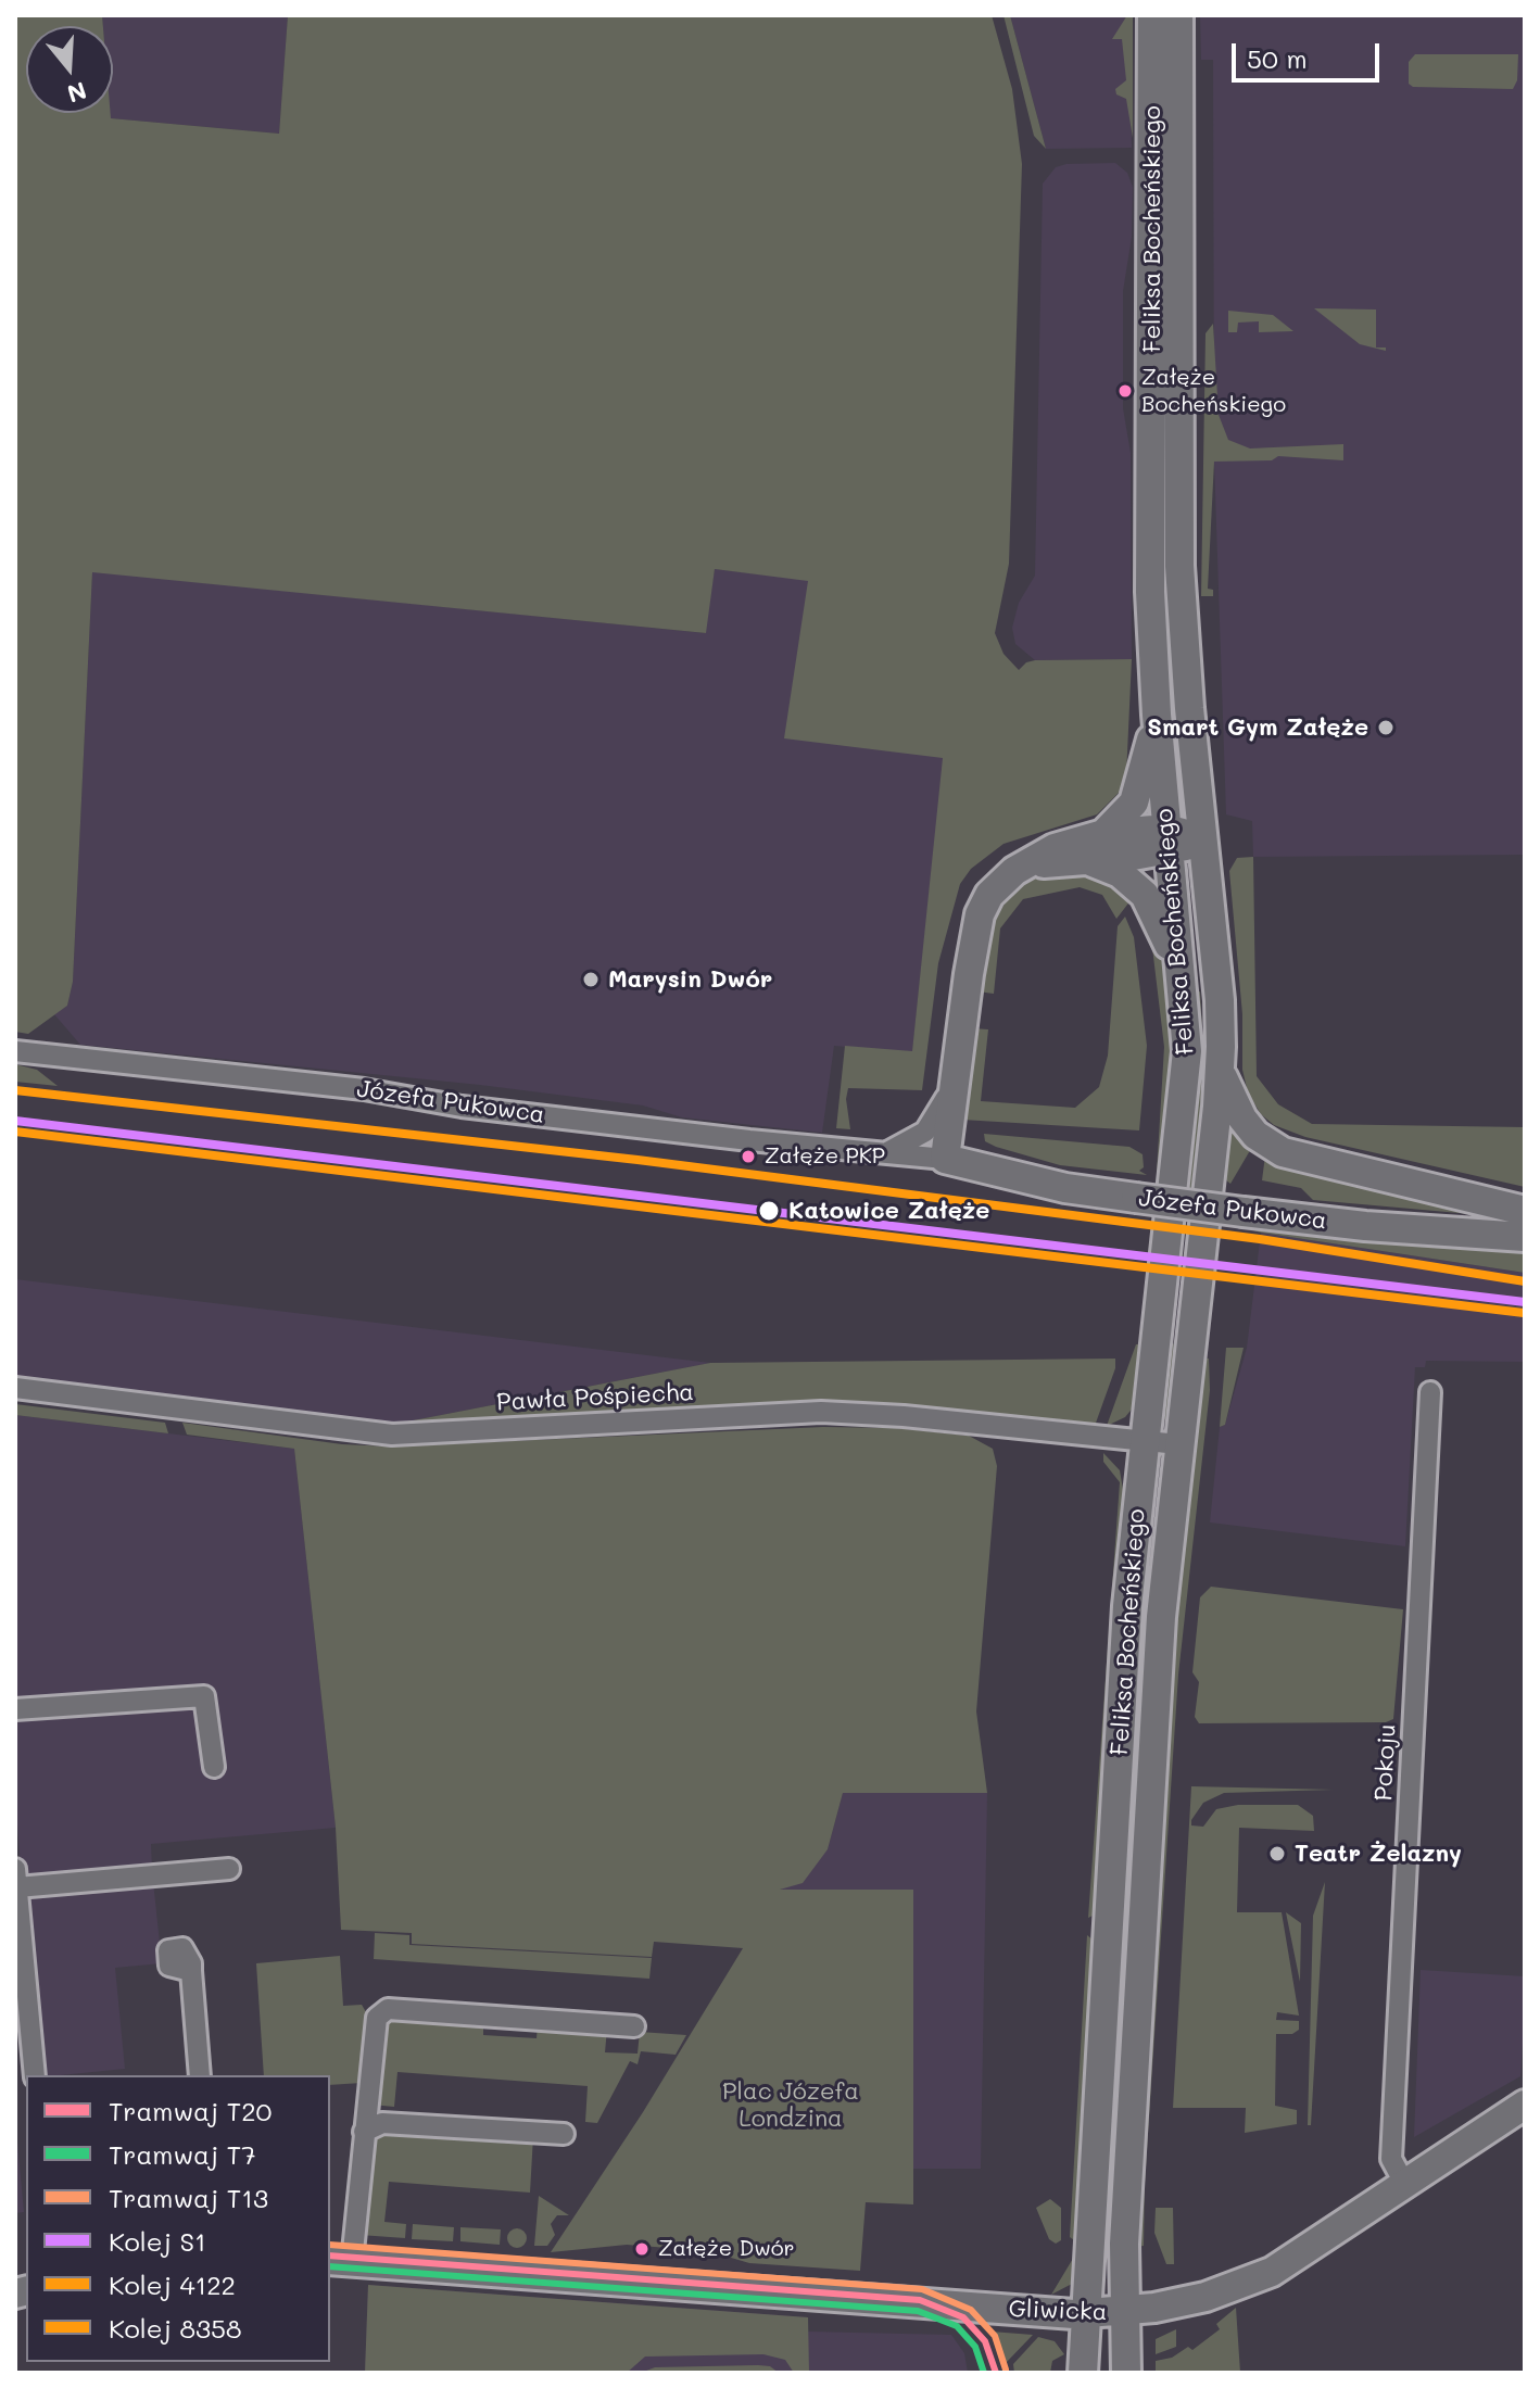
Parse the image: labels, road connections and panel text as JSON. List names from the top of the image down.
{
  "streets": {
    "main road": ["Feliksa Bocheńskiego", "Józefa Pukowca", "Gliwicka"],
    "street": ["Pawła Pośpiecha", "Pokoju"]
  },
  "crossings": [
    ["Feliksa Bocheńskiego", "Pawła Pośpiecha"],
    ["Feliksa Bocheńskiego", "Gliwicka"],
    ["Pokoju", "Gliwicka"]
  ],
  "parks": ["Plac Józefa Londzina"],
  "places": [
    "Załęże Bocheńskiego",
    "Smart Gym Załęże",
    "Marysin Dwór",
    "Załęże PKP",
    "Katowice Załęże",
    "Teatr Żelazny",
    "Załęże Dwór"
  ],
  "lines": [
    "rail line 4122",
    "rail line S1",
    "rail line 8358",
    "tram line T13",
    "tram line T20",
    "tram line T7"
  ],
  "legend": [
    "Tramwaj T20",
    "Tramwaj T7",
    "Tramwaj T13",
    "Kolej S1",
    "Kolej 4122",
    "Kolej 8358"
  ],
  "scale_bar": "50 m",
  "north": "bottom"
}
